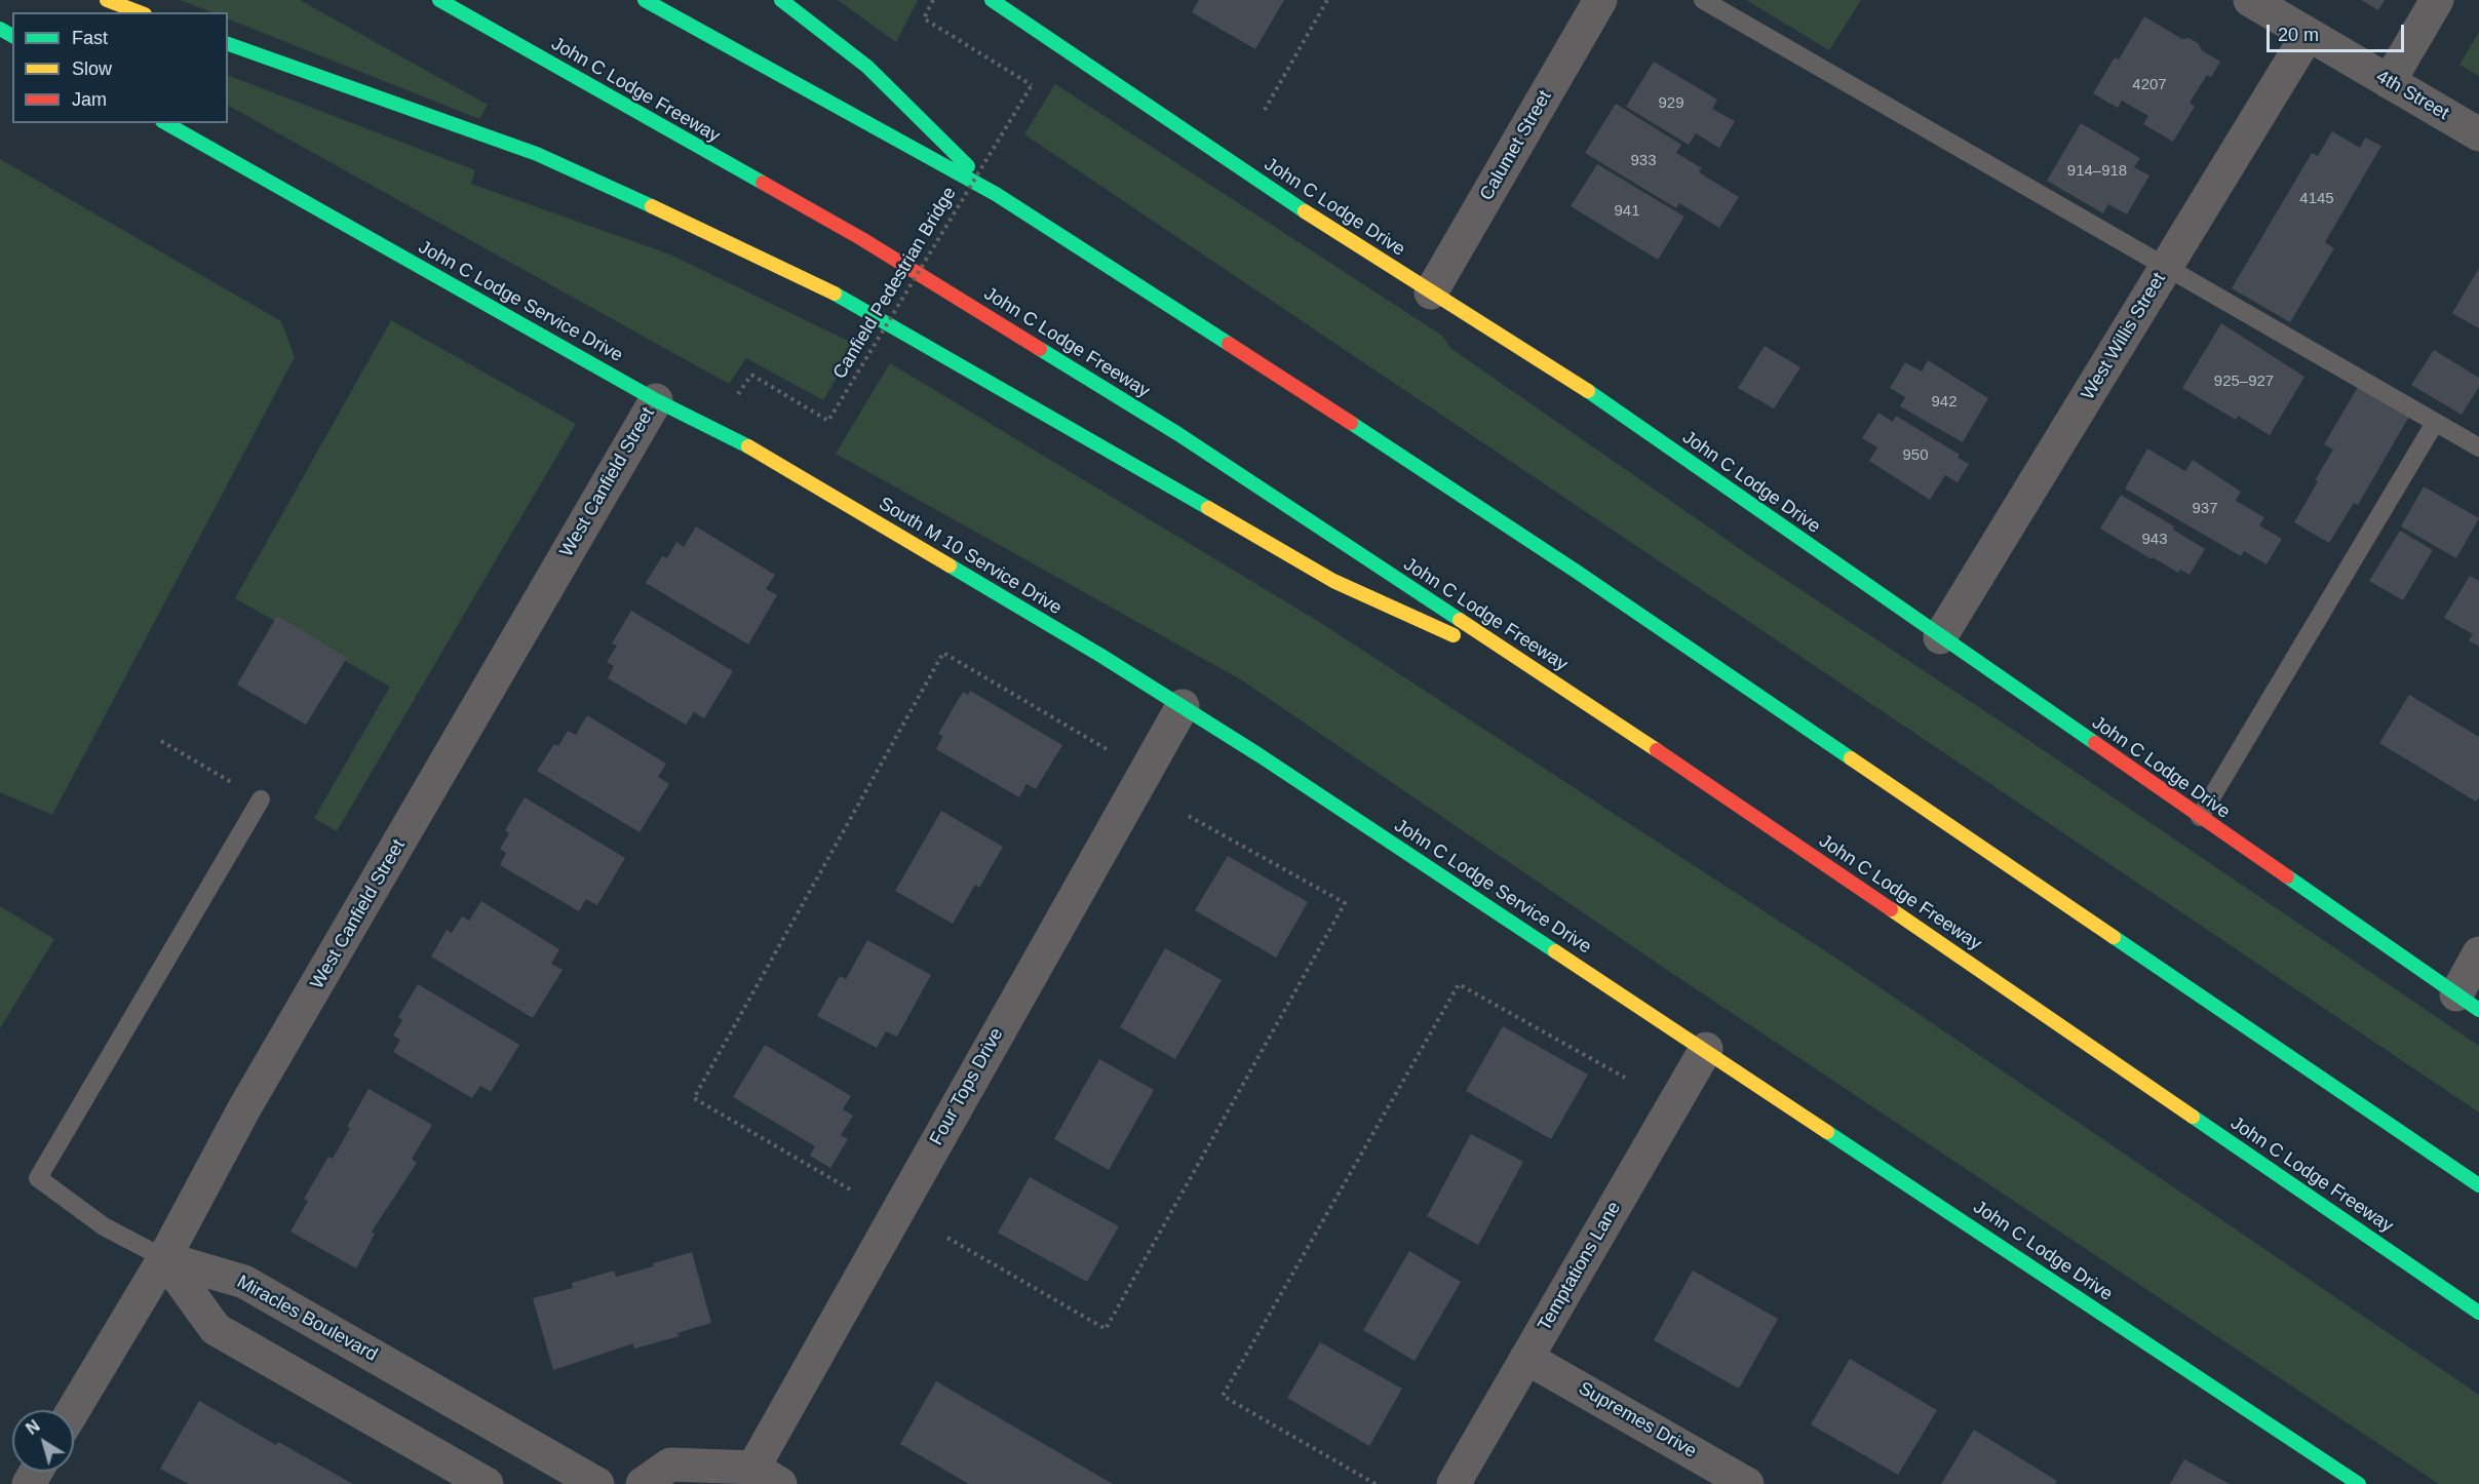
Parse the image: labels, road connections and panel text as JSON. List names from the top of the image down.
{
  "streets": {
    "main road": [
      "John C Lodge Freeway",
      "John C Lodge Drive",
      "John C Lodge Service Drive",
      "South M 10 Service Drive"
    ],
    "street": [
      "4th Street",
      "Calumet Street",
      "West Willis Street",
      "West Canfield Street",
      "Four Tops Drive",
      "Temptations Lane",
      "Miracles Boulevard",
      "Supremes Drive"
    ],
    "path": ["Canfield Pedestrian Bridge"]
  },
  "crossings": [
    ["4th Street", "West Willis Street"],
    ["Calumet Street", "John C Lodge Drive"],
    ["John C Lodge Drive", "John C Lodge Service Drive"],
    ["John C Lodge Drive", "West Willis Street"],
    ["John C Lodge Drive", "Temptations Lane"],
    ["John C Lodge Service Drive", "West Canfield Street"],
    ["John C Lodge Service Drive", "South M 10 Service Drive"],
    ["John C Lodge Service Drive", "Temptations Lane"],
    ["West Canfield Street", "South M 10 Service Drive"],
    ["West Canfield Street", "Miracles Boulevard"],
    ["South M 10 Service Drive", "Four Tops Drive"],
    ["Temptations Lane", "Supremes Drive"]
  ],
  "house_numbers": [
    "4207",
    "929",
    "933",
    "914–918",
    "4145",
    "941",
    "925–927",
    "942",
    "950",
    "937",
    "943"
  ],
  "legend": ["Fast", "Slow", "Jam"],
  "scale_bar": "20 m",
  "north": "top left"
}
